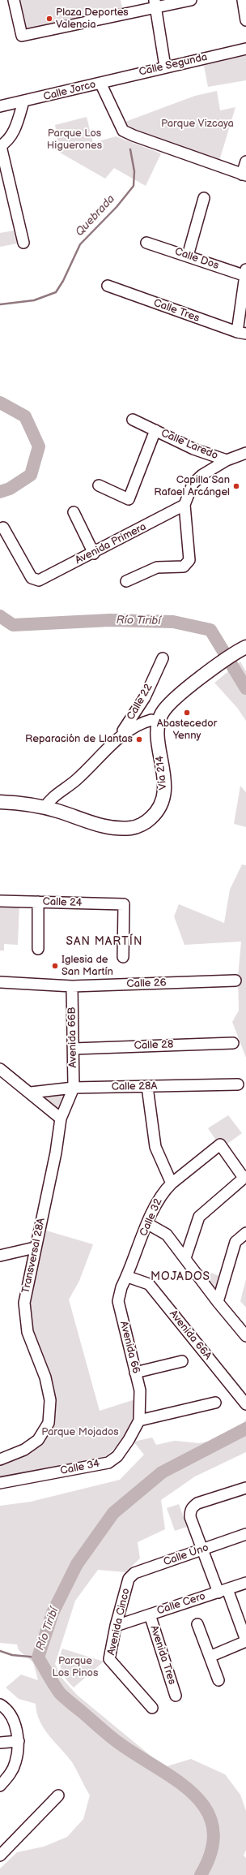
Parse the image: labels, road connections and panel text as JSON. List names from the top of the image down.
{
  "streets": {
    "main road": ["Vía 214"],
    "street": [
      "Calle Segunda",
      "Calle Jorco",
      "Calle Dos",
      "Calle Tres",
      "Calle Laredo",
      "Avenida Primera",
      "Calle 22",
      "Calle 24",
      "Calle 26",
      "Avenida 66B",
      "Calle 28",
      "Calle 28A",
      "Calle 32",
      "Transversal 28A",
      "Avenida 66A",
      "Avenida 66",
      "Calle 34",
      "Calle Uno",
      "Calle Cero",
      "Avenida Cinco",
      "Avenida Tres"
    ]
  },
  "crossings": [
    ["Calle Segunda", "Calle Jorco"],
    ["Calle 22", "Vía 214"],
    ["Calle 26", "Avenida 66B"],
    ["Avenida 66B", "Calle 28"],
    ["Avenida 66B", "Calle 28A"],
    ["Avenida 66B", "Transversal 28A"],
    ["Calle 28A", "Transversal 28A"],
    ["Calle 32", "Avenida 66A"],
    ["Calle 32", "Avenida 66"],
    ["Avenida 66A", "Avenida 66"],
    ["Avenida 66", "Calle 34"],
    ["Calle Uno", "Avenida Cinco"],
    ["Calle Cero", "Avenida Cinco"],
    ["Calle Cero", "Avenida Tres"]
  ],
  "districts": ["SAN MARTÍN", "MOJADOS"],
  "water": ["Quebrada", "Río Tiribí"],
  "parks": [
    "Parque Vizcaya",
    "Parque Los Higuerones",
    "Parque Mojados",
    "Parque Los Pinos"
  ],
  "places": [
    "Plaza Deportes Valencia",
    "Capilla San Rafael Arcángel",
    "Abastecedor Yenny",
    "Reparación de Llantas",
    "Iglesia de San Martín"
  ]
}
